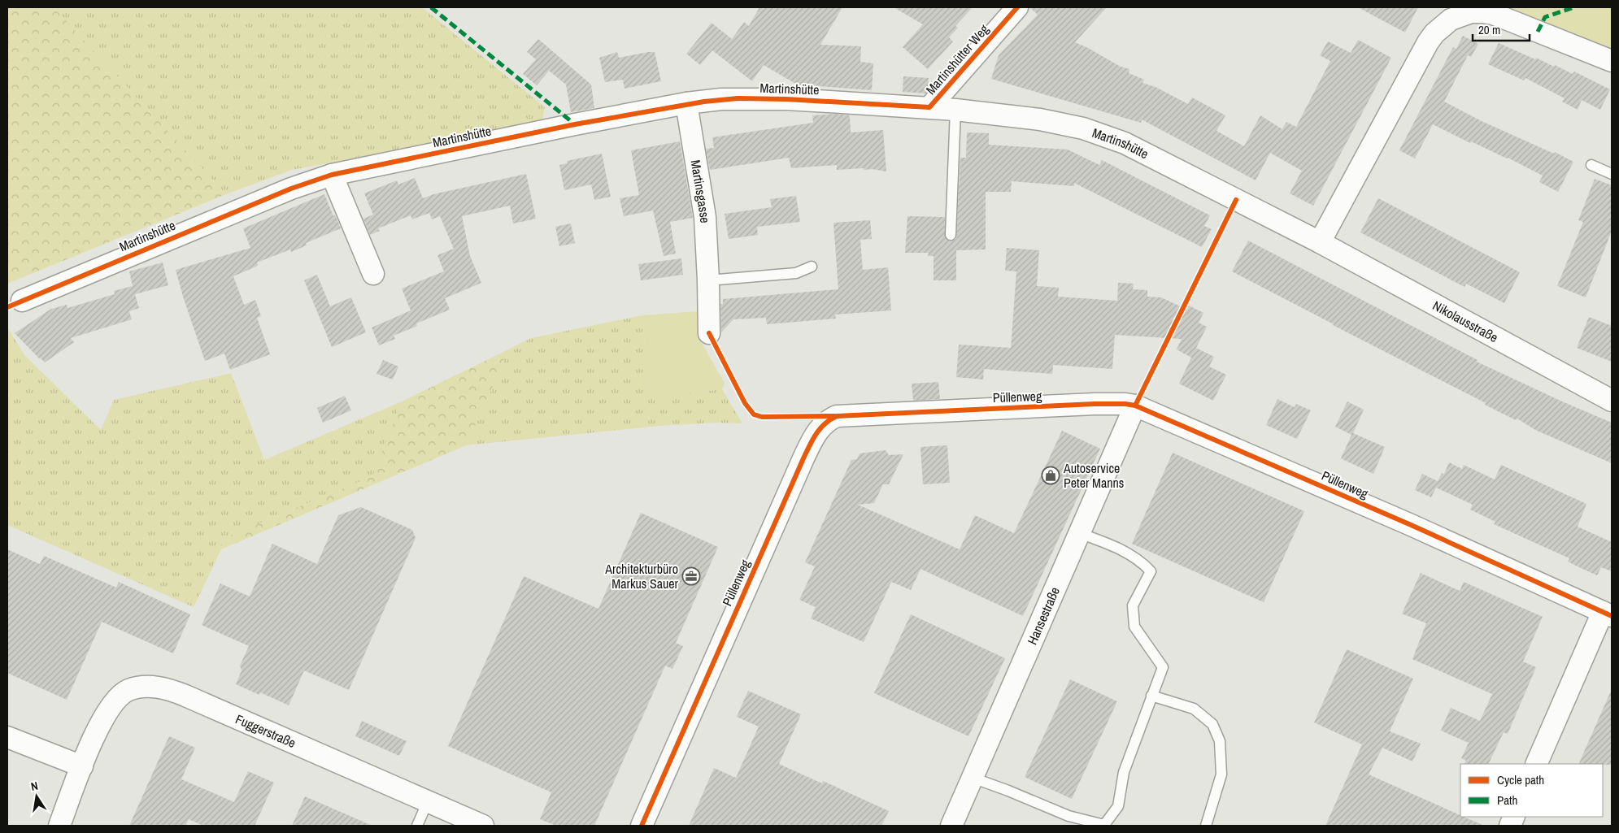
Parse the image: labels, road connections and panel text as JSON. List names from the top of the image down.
{
  "streets": {
    "street": [
      "Martinshütter Weg",
      "Martinshütte",
      "Martinsgasse",
      "Nikolausstraße",
      "Püllenweg",
      "Hansestraße",
      "Fuggerstraße"
    ]
  },
  "crossings": [
    ["Martinshütter Weg", "Martinshütte"],
    ["Martinshütte", "Martinsgasse"],
    ["Martinshütte", "Nikolausstraße"],
    ["Püllenweg", "Hansestraße"]
  ],
  "places": {
    "shop": ["Autoservice Peter Manns"],
    "office": ["Architekturbüro Markus Sauer"]
  },
  "legend": ["Cycle path", "Path"],
  "scale_bar": "20 m",
  "north": "top"
}
